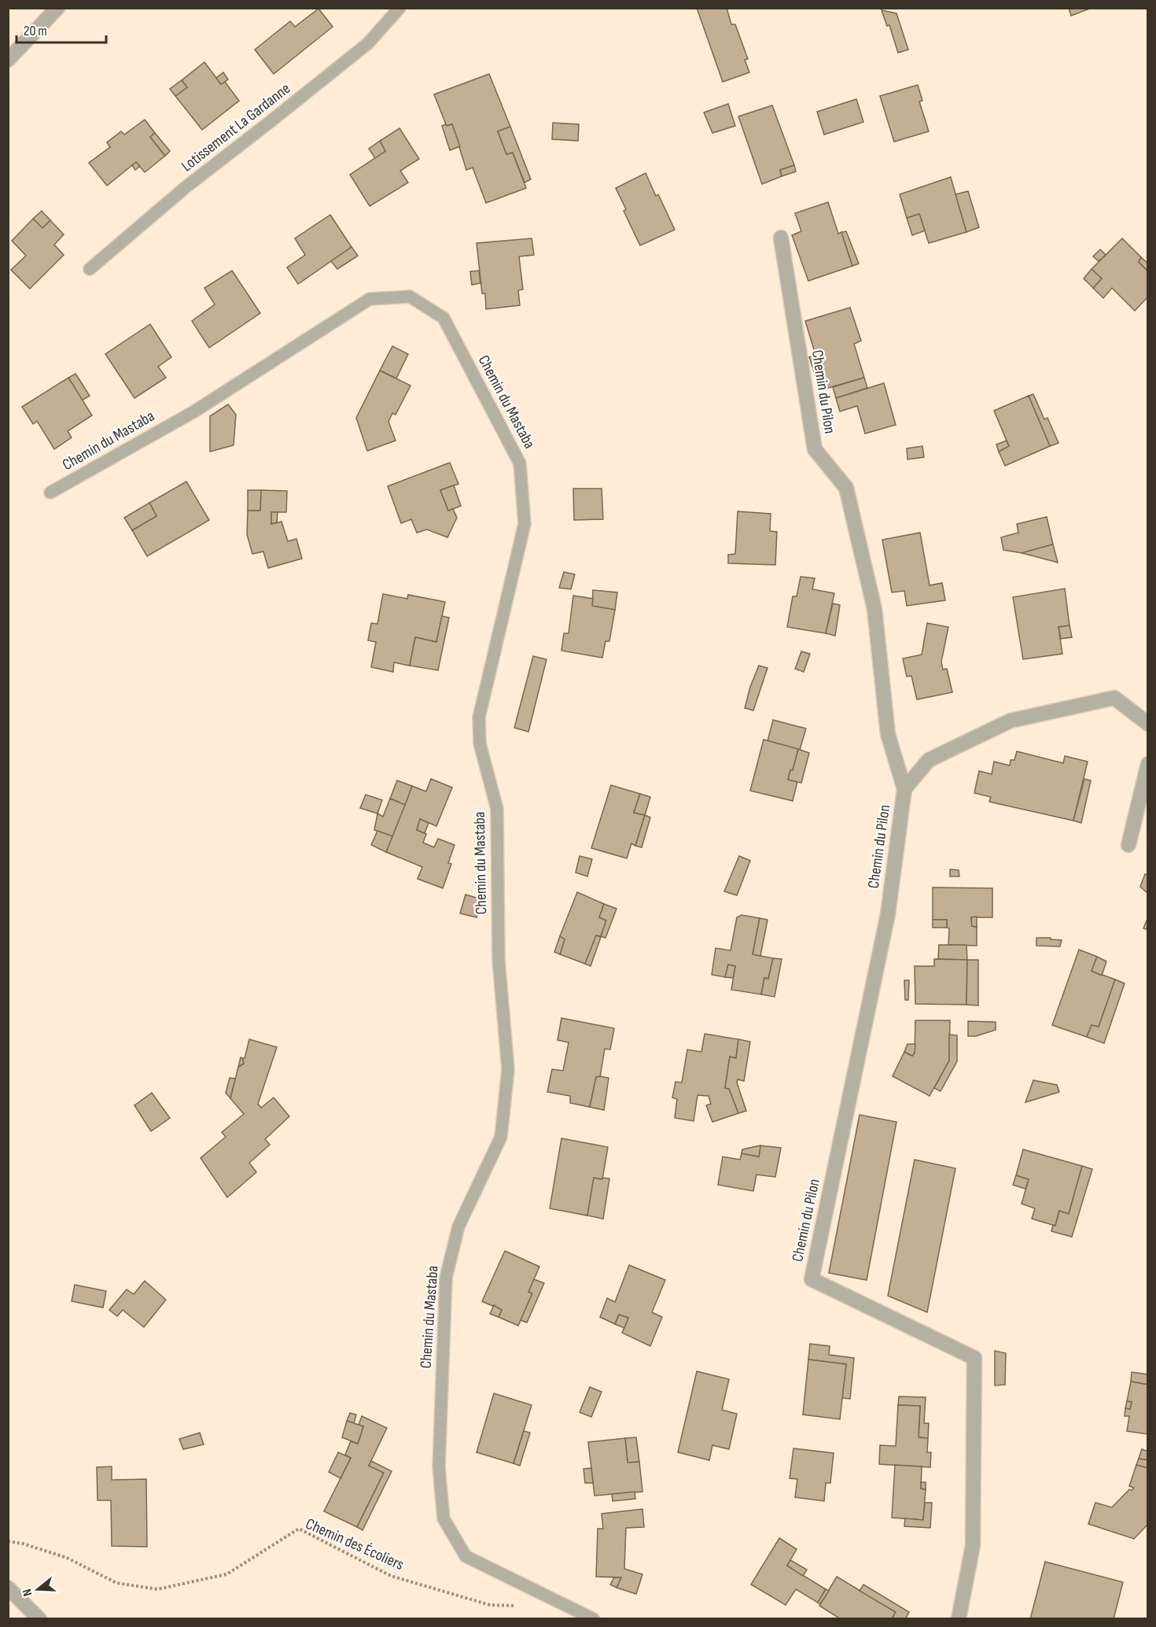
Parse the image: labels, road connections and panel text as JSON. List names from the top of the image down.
{
  "streets": {
    "street": ["Chemin du Pilon"],
    "lane": ["Lotissement La Gardanne", "Chemin du Mastaba"],
    "path": ["Chemin des Écoliers"]
  },
  "scale_bar": "20 m",
  "north": "left"
}
